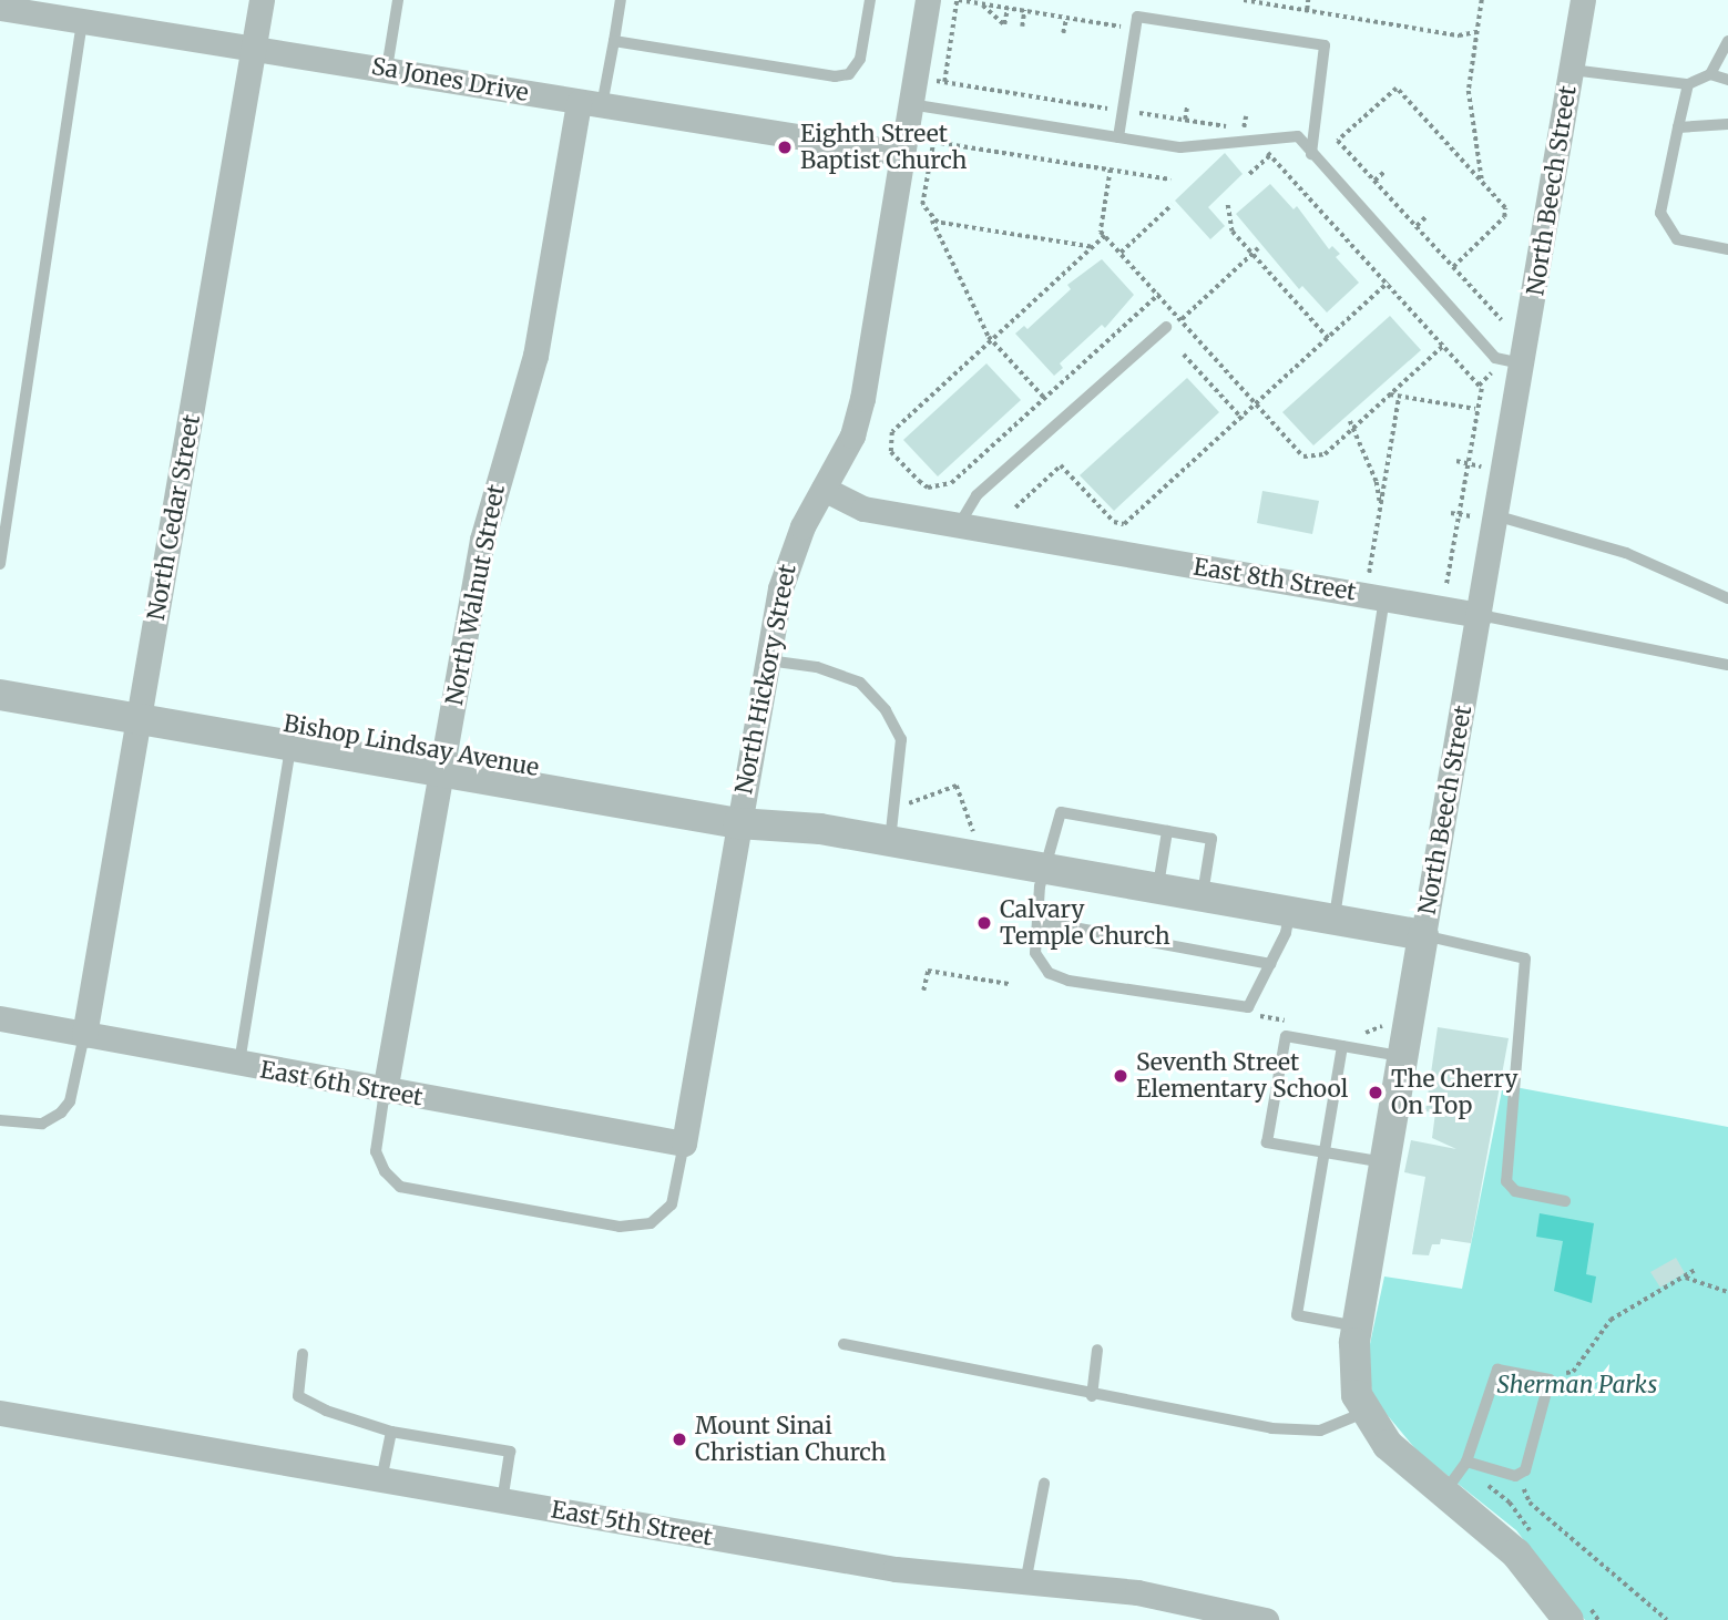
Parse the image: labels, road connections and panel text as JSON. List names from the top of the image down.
{
  "streets": {
    "street": [
      "Sa Jones Drive",
      "North Beech Street",
      "North Cedar Street",
      "East 8th Street",
      "North Walnut Street",
      "North Hickory Street",
      "Bishop Lindsay Avenue",
      "East 6th Street",
      "East 5th Street"
    ]
  },
  "crossings": [
    ["Sa Jones Drive", "North Cedar Street"],
    ["Sa Jones Drive", "North Walnut Street"],
    ["Sa Jones Drive", "North Hickory Street"],
    ["North Beech Street", "East 8th Street"],
    ["North Beech Street", "Bishop Lindsay Avenue"],
    ["North Cedar Street", "Bishop Lindsay Avenue"],
    ["North Cedar Street", "East 6th Street"],
    ["East 8th Street", "North Hickory Street"],
    ["North Walnut Street", "Bishop Lindsay Avenue"],
    ["North Walnut Street", "East 6th Street"],
    ["North Hickory Street", "Bishop Lindsay Avenue"],
    ["North Hickory Street", "East 6th Street"]
  ],
  "parks": ["Sherman Parks"],
  "places": [
    "Eighth Street Baptist Church",
    "Calvary Temple Church",
    "Seventh Street Elementary School",
    "The Cherry On Top",
    "Mount Sinai Christian Church"
  ]
}
